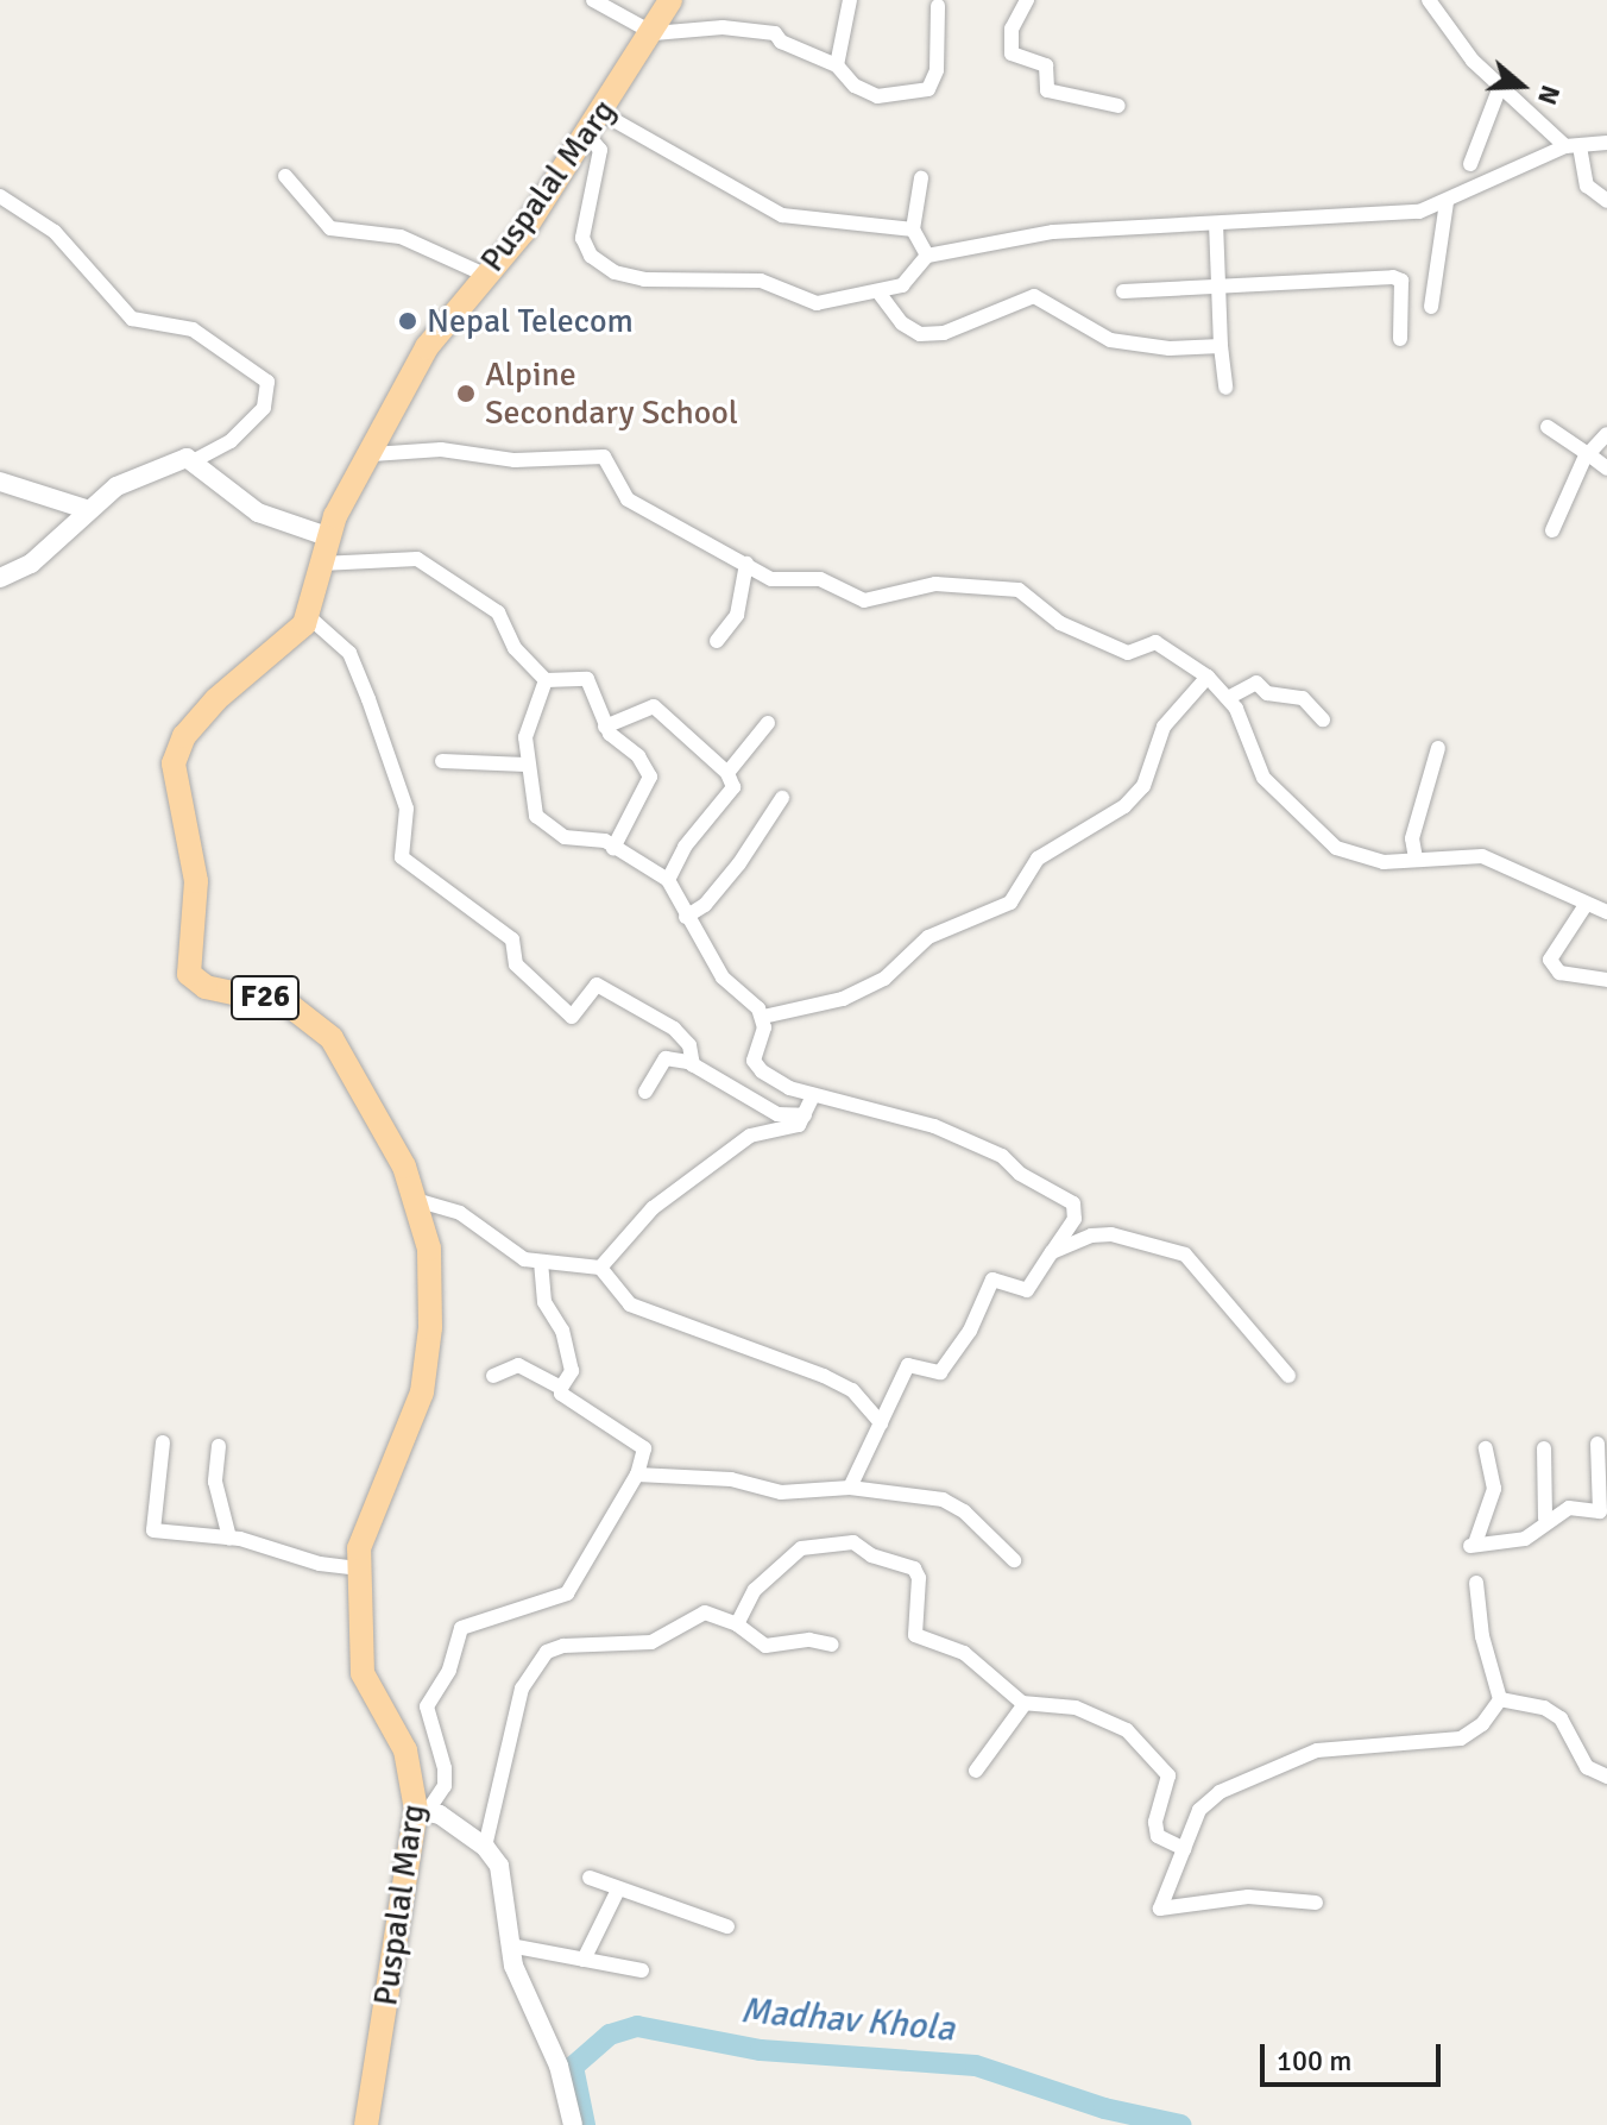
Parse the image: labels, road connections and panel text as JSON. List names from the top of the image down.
{
  "streets": {
    "main road": ["Puspalal Marg", "F26"]
  },
  "water": ["Madhav Khola"],
  "places": ["Nepal Telecom", "Alpine Secondary School"],
  "scale_bar": "100 m",
  "north": "right"
}
